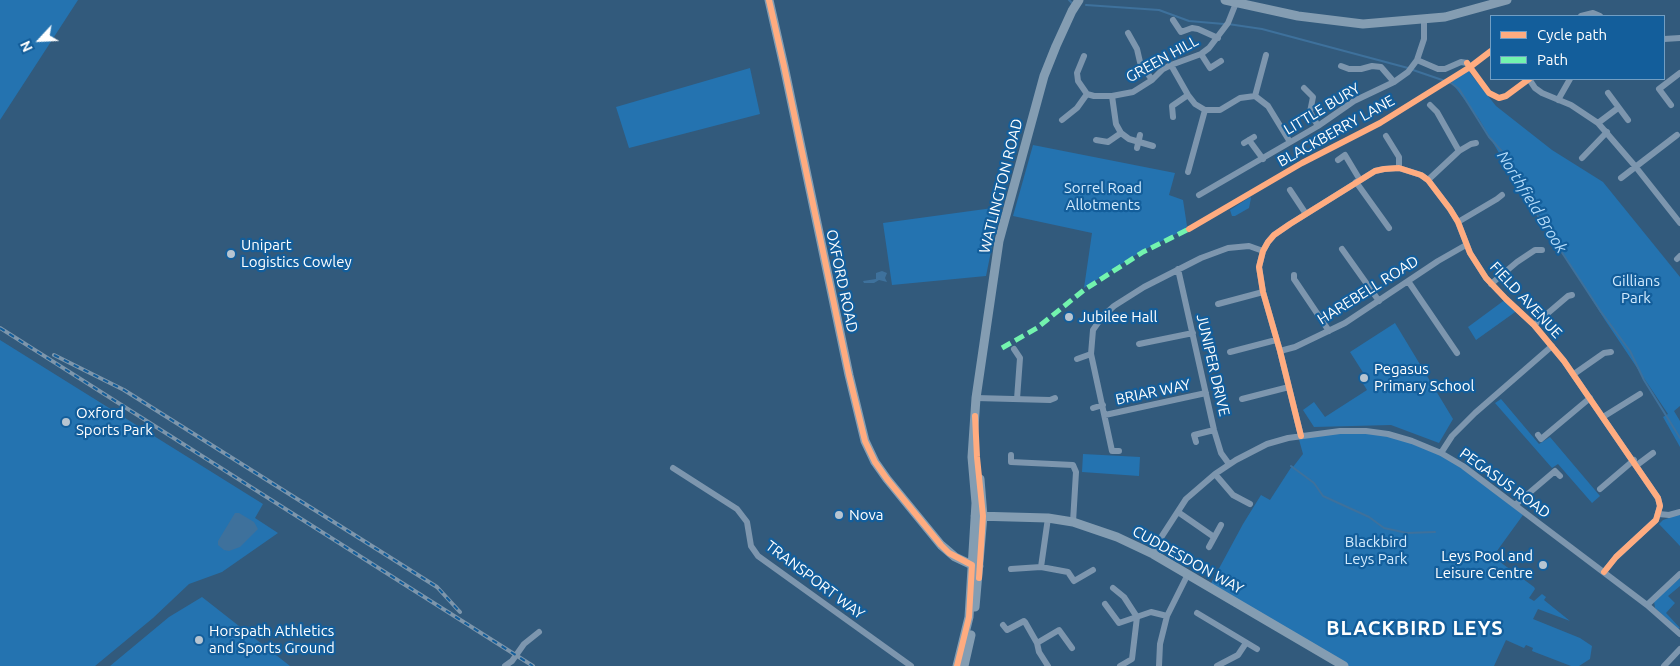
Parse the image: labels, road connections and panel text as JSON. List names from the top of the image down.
{
  "streets": {
    "street": [
      "GREEN HILL",
      "LITTLE BURY",
      "WATLINGTON ROAD",
      "OXFORD ROAD",
      "HAREBELL ROAD",
      "FIELD AVENUE",
      "JUNIPER DRIVE",
      "BRIAR WAY",
      "PEGASUS ROAD",
      "CUDDESDON WAY",
      "TRANSPORT WAY"
    ],
    "cycle path": ["BLACKBERRY LANE"]
  },
  "crossings": [
    ["WATLINGTON ROAD", "OXFORD ROAD"],
    ["WATLINGTON ROAD", "CUDDESDON WAY"],
    ["HAREBELL ROAD", "FIELD AVENUE"],
    ["JUNIPER DRIVE", "BRIAR WAY"],
    ["JUNIPER DRIVE", "PEGASUS ROAD"],
    ["PEGASUS ROAD", "CUDDESDON WAY"]
  ],
  "districts": ["BLACKBIRD LEYS"],
  "water": ["Northfield Brook"],
  "parks": ["Sorrel Road Allotments", "Gillians Park", "Blackbird Leys Park"],
  "places": [
    "Unipart Logistics Cowley",
    "Jubilee Hall",
    "Pegasus Primary School",
    "Oxford Sports Park",
    "Nova",
    "Leys Pool and Leisure Centre",
    "Horspath Athletics and Sports Ground"
  ],
  "legend": ["Cycle path", "Path"],
  "north": "bottom left"
}
